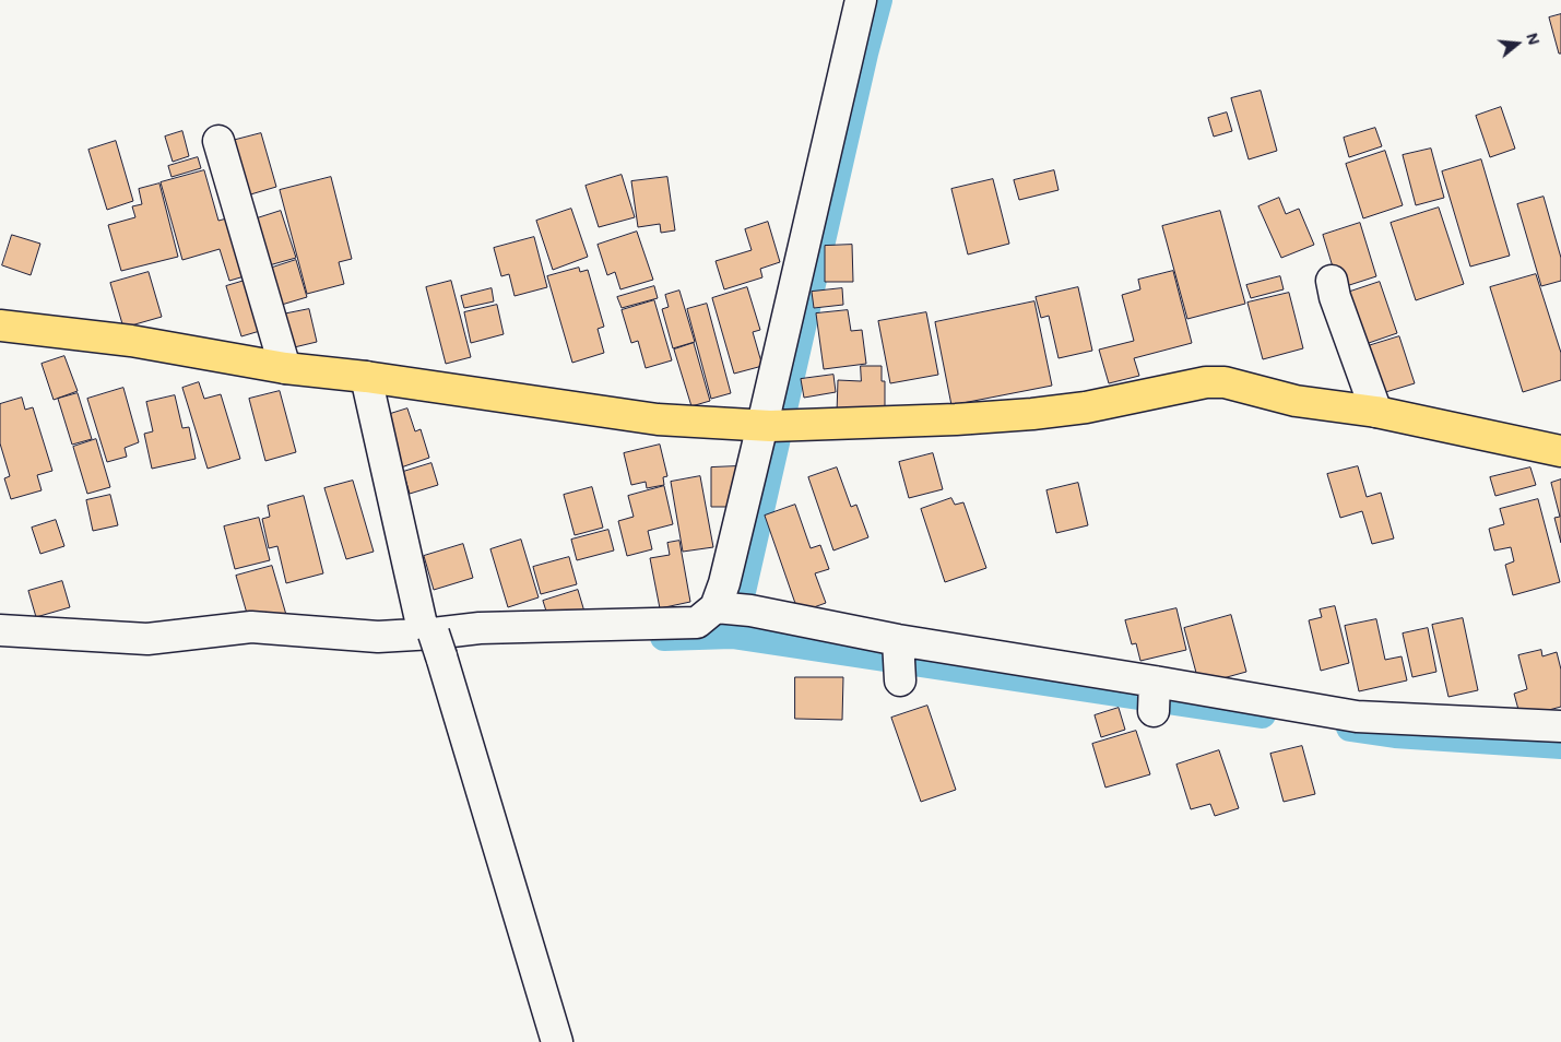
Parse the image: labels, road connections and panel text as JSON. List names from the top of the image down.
{
  "north": "right"
}
